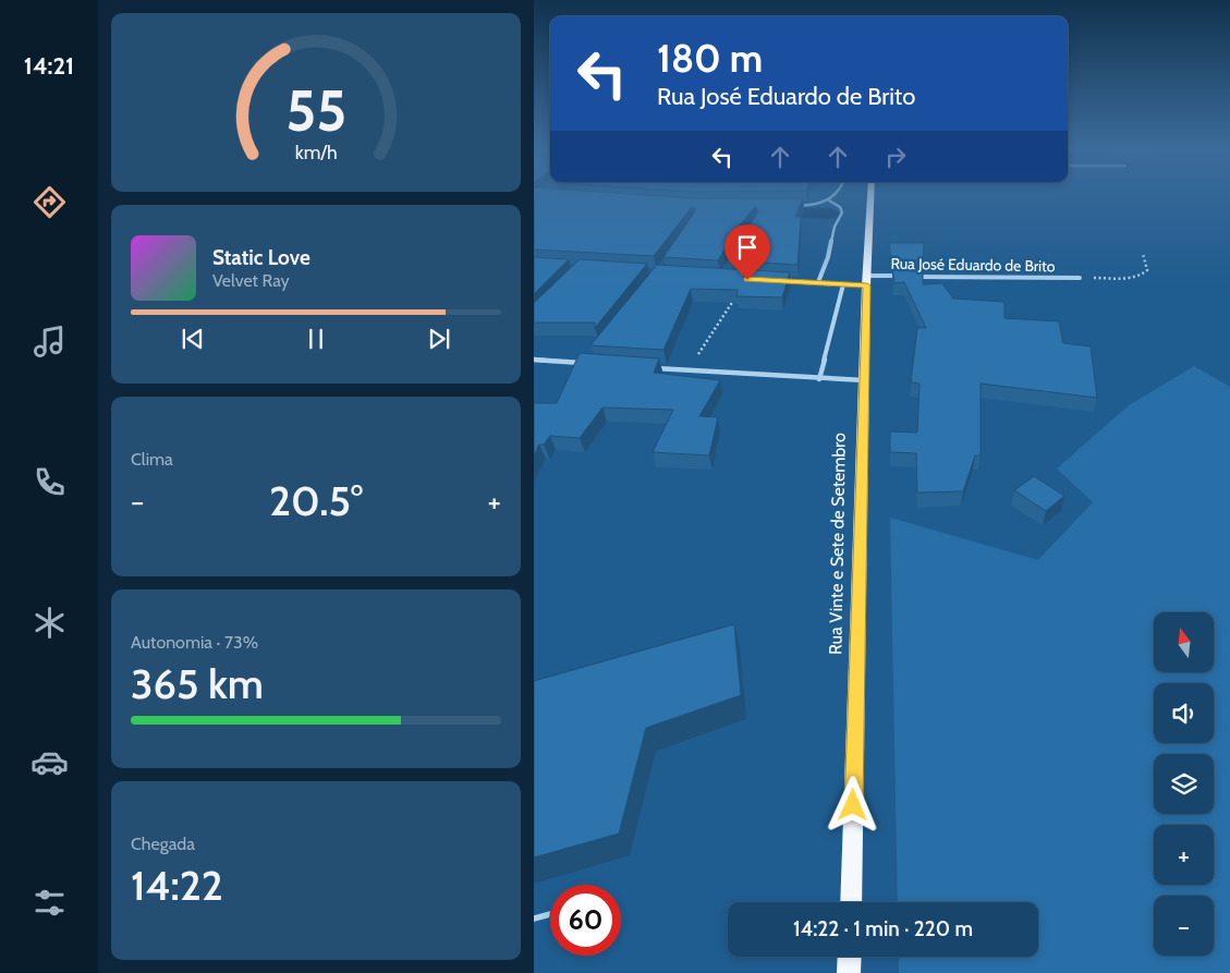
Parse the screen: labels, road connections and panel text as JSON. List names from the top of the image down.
{
  "streets": {
    "main road": ["Rua Vinte e Sete de Setembro"],
    "street": ["Rua José Eduardo de Brito"]
  },
  "crossings": [
    ["Rua José Eduardo de Brito", "Rua Vinte e Sete de Setembro"]
  ],
  "north": "top",
  "page": {
    "tabs": "14:21",
    "turn": ["180 m", "Rua José Eduardo de Brito"],
    "song": ["Static Love", "Velvet Ray"],
    "tile": [
      "Clima",
      ["Autonomia · 73%", "365 km"],
      ["Chegada", "14:22"]
    ],
    "heat": ["−", "20.5°", "+"],
    "map_buttons": ["+", "−"],
    "limit": "60",
    "trip": "14:22 · 1 min · 220 m",
    "gauge": ["55", "km/h"]
  }
}
